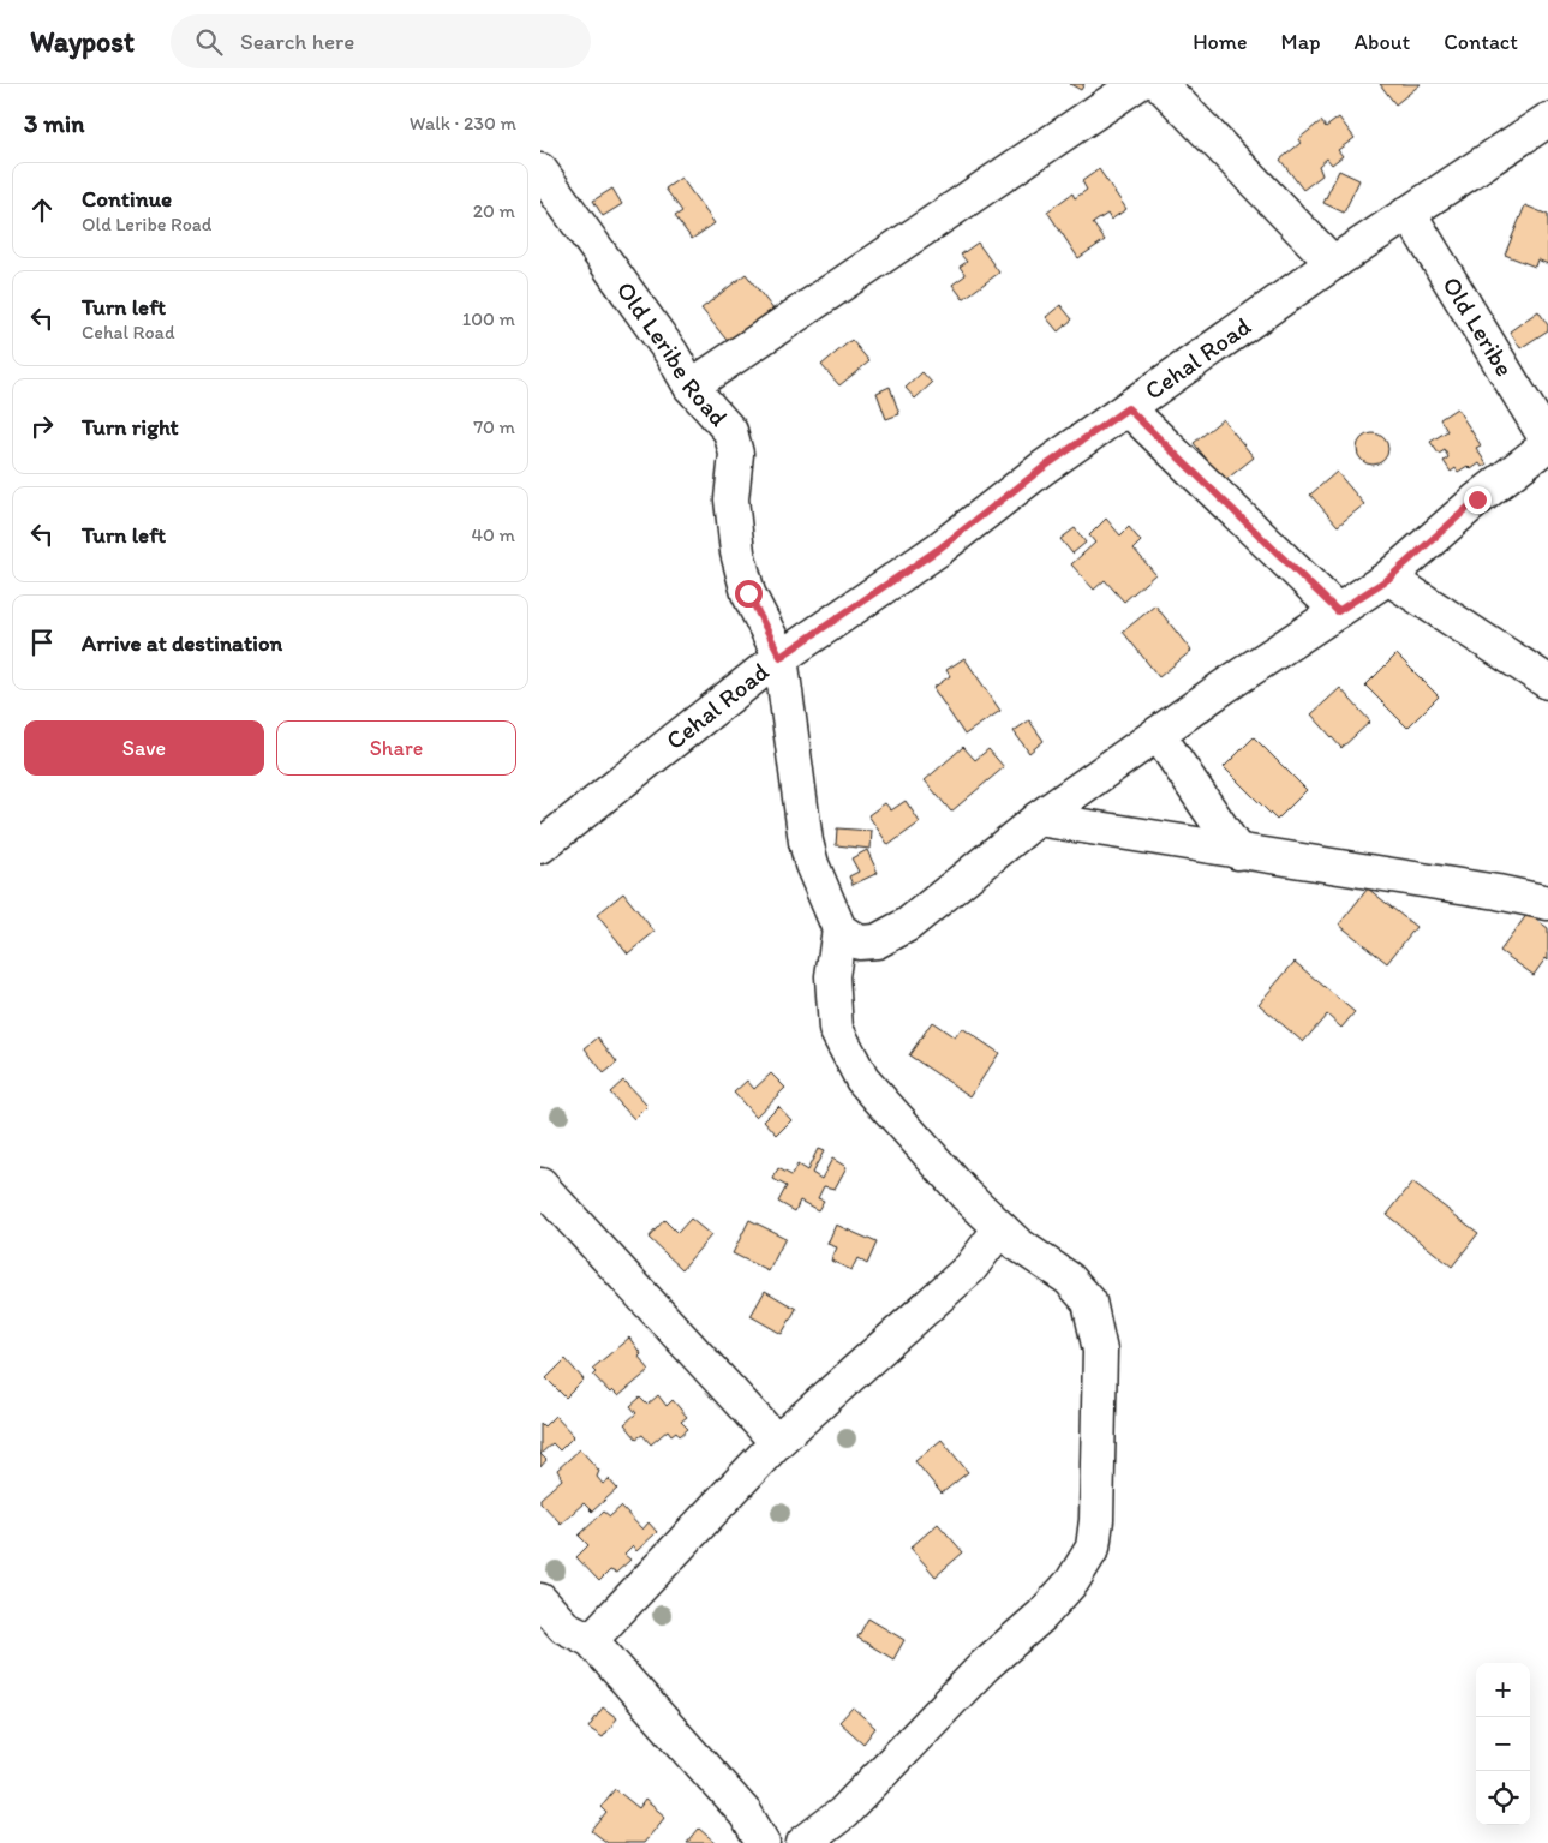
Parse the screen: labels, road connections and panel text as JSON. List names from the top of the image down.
{
  "streets": {
    "street": ["Old Leribe", "Old Leribe Road", "Cehal Road"]
  },
  "crossings": [
    ["Old Leribe", "Cehal Road"],
    ["Old Leribe Road", "Cehal Road"]
  ],
  "page": {
    "header": "Waypost",
    "search": "Search here",
    "nav": [
      "Home",
      "Map",
      "About",
      "Contact"
    ],
    "heading": ["3 min", "Walk · 230 m"],
    "list": [
      ["Continue", "Old Leribe Road", "20 m"],
      ["Turn left", "Cehal Road", "100 m"],
      ["Turn right", "70 m"],
      ["Turn left", "40 m"],
      "Arrive at destination"
    ],
    "buttons": ["Save", "Share"],
    "map_buttons": ["+", "−"]
  }
}
